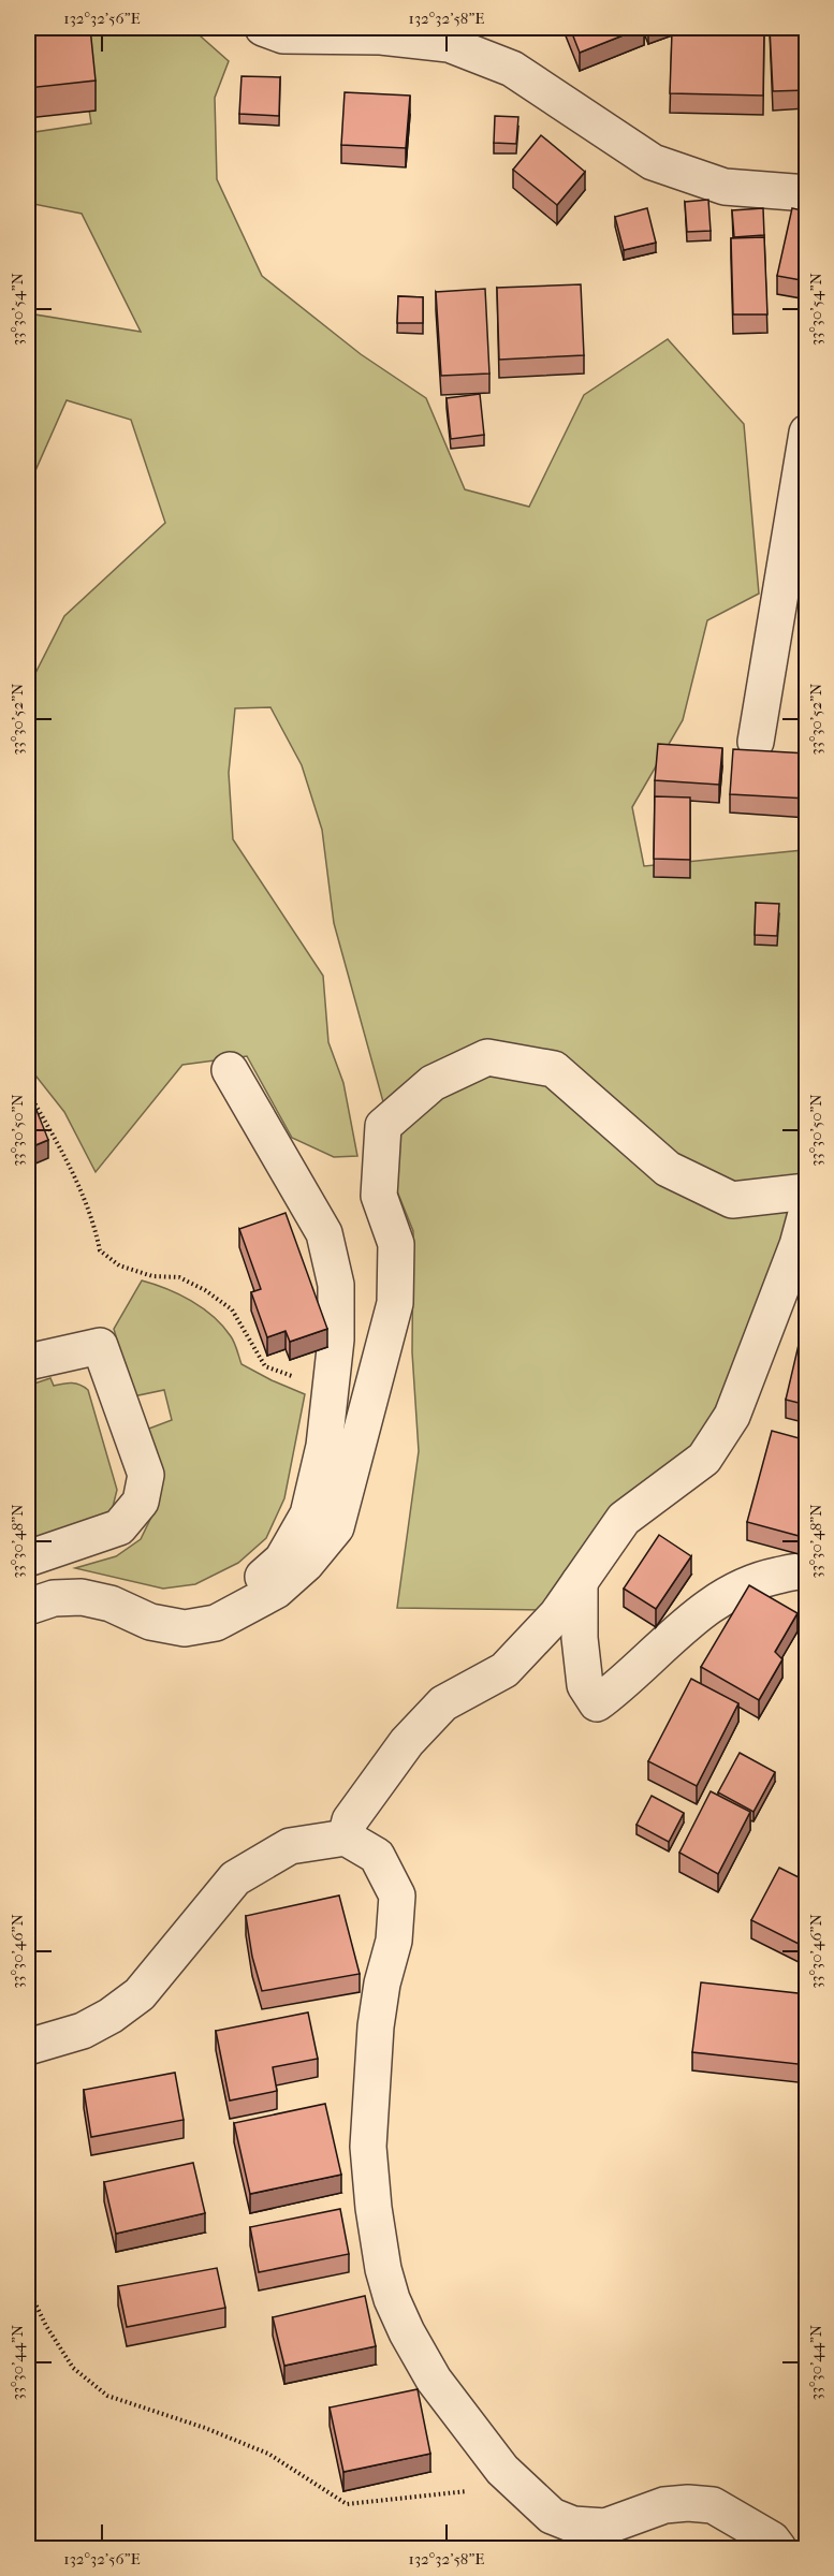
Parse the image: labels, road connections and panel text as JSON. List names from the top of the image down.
{
  "coordinates": [
    "132°32'56\"E",
    "132°32'58\"E",
    "33°30'54\"N",
    "33°30'52\"N",
    "33°30'50\"N",
    "33°30'48\"N",
    "33°30'46\"N",
    "33°30'44\"N"
  ]
}
